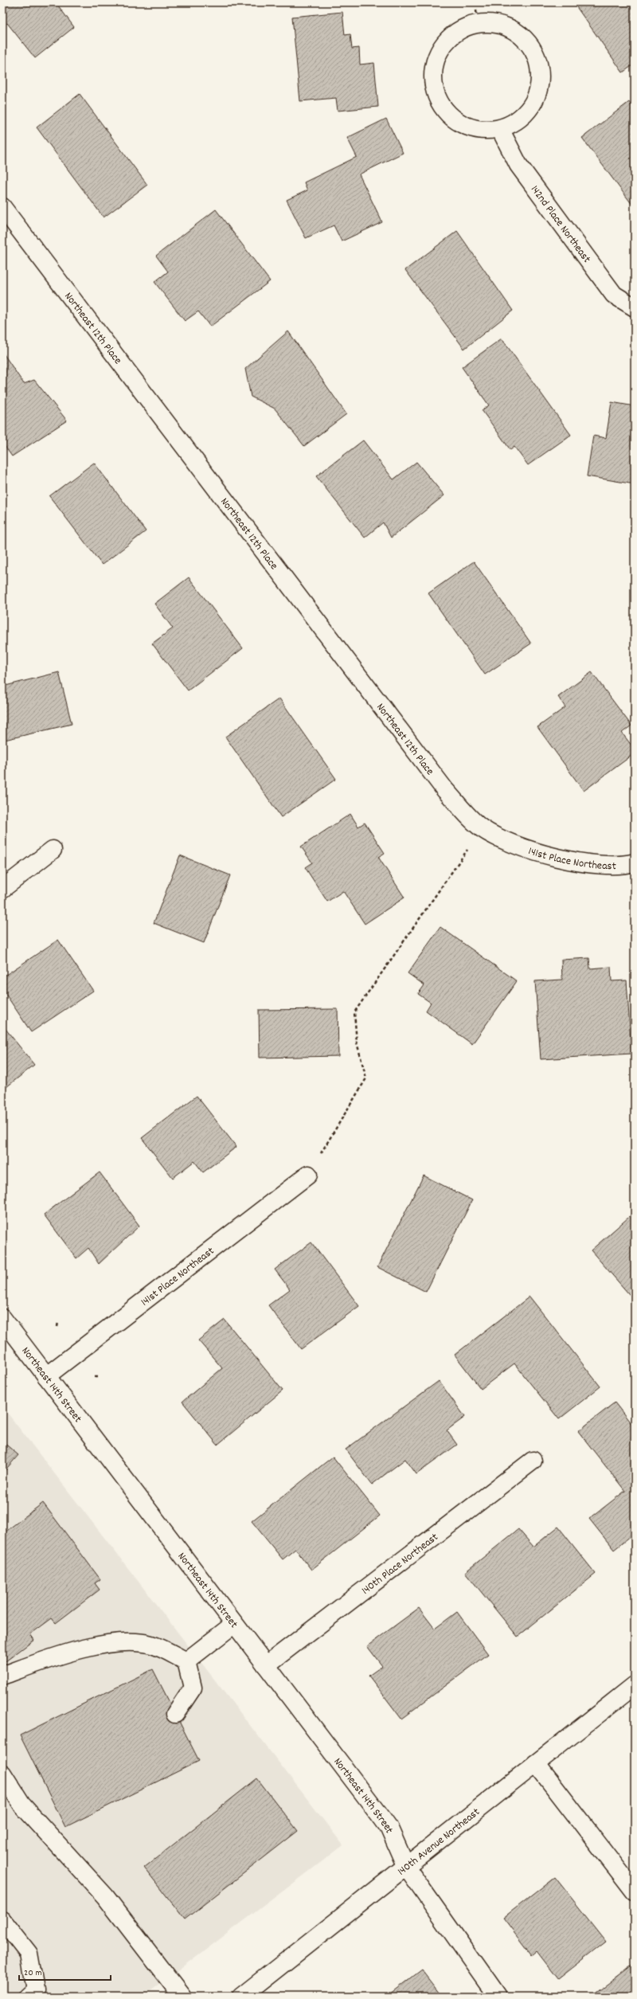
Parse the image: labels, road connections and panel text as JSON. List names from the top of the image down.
{
  "streets": {
    "street": [
      "142nd Place Northeast",
      "Northeast 12th Place",
      "141st Place Northeast",
      "Northeast 14th Street",
      "140th Place Northeast",
      "140th Avenue Northeast"
    ]
  },
  "crossings": [
    ["Northeast 12th Place", "141st Place Northeast"],
    ["141st Place Northeast", "Northeast 14th Street"],
    ["Northeast 14th Street", "140th Place Northeast"],
    ["Northeast 14th Street", "140th Avenue Northeast"]
  ],
  "scale_bar": "20 m"
}
